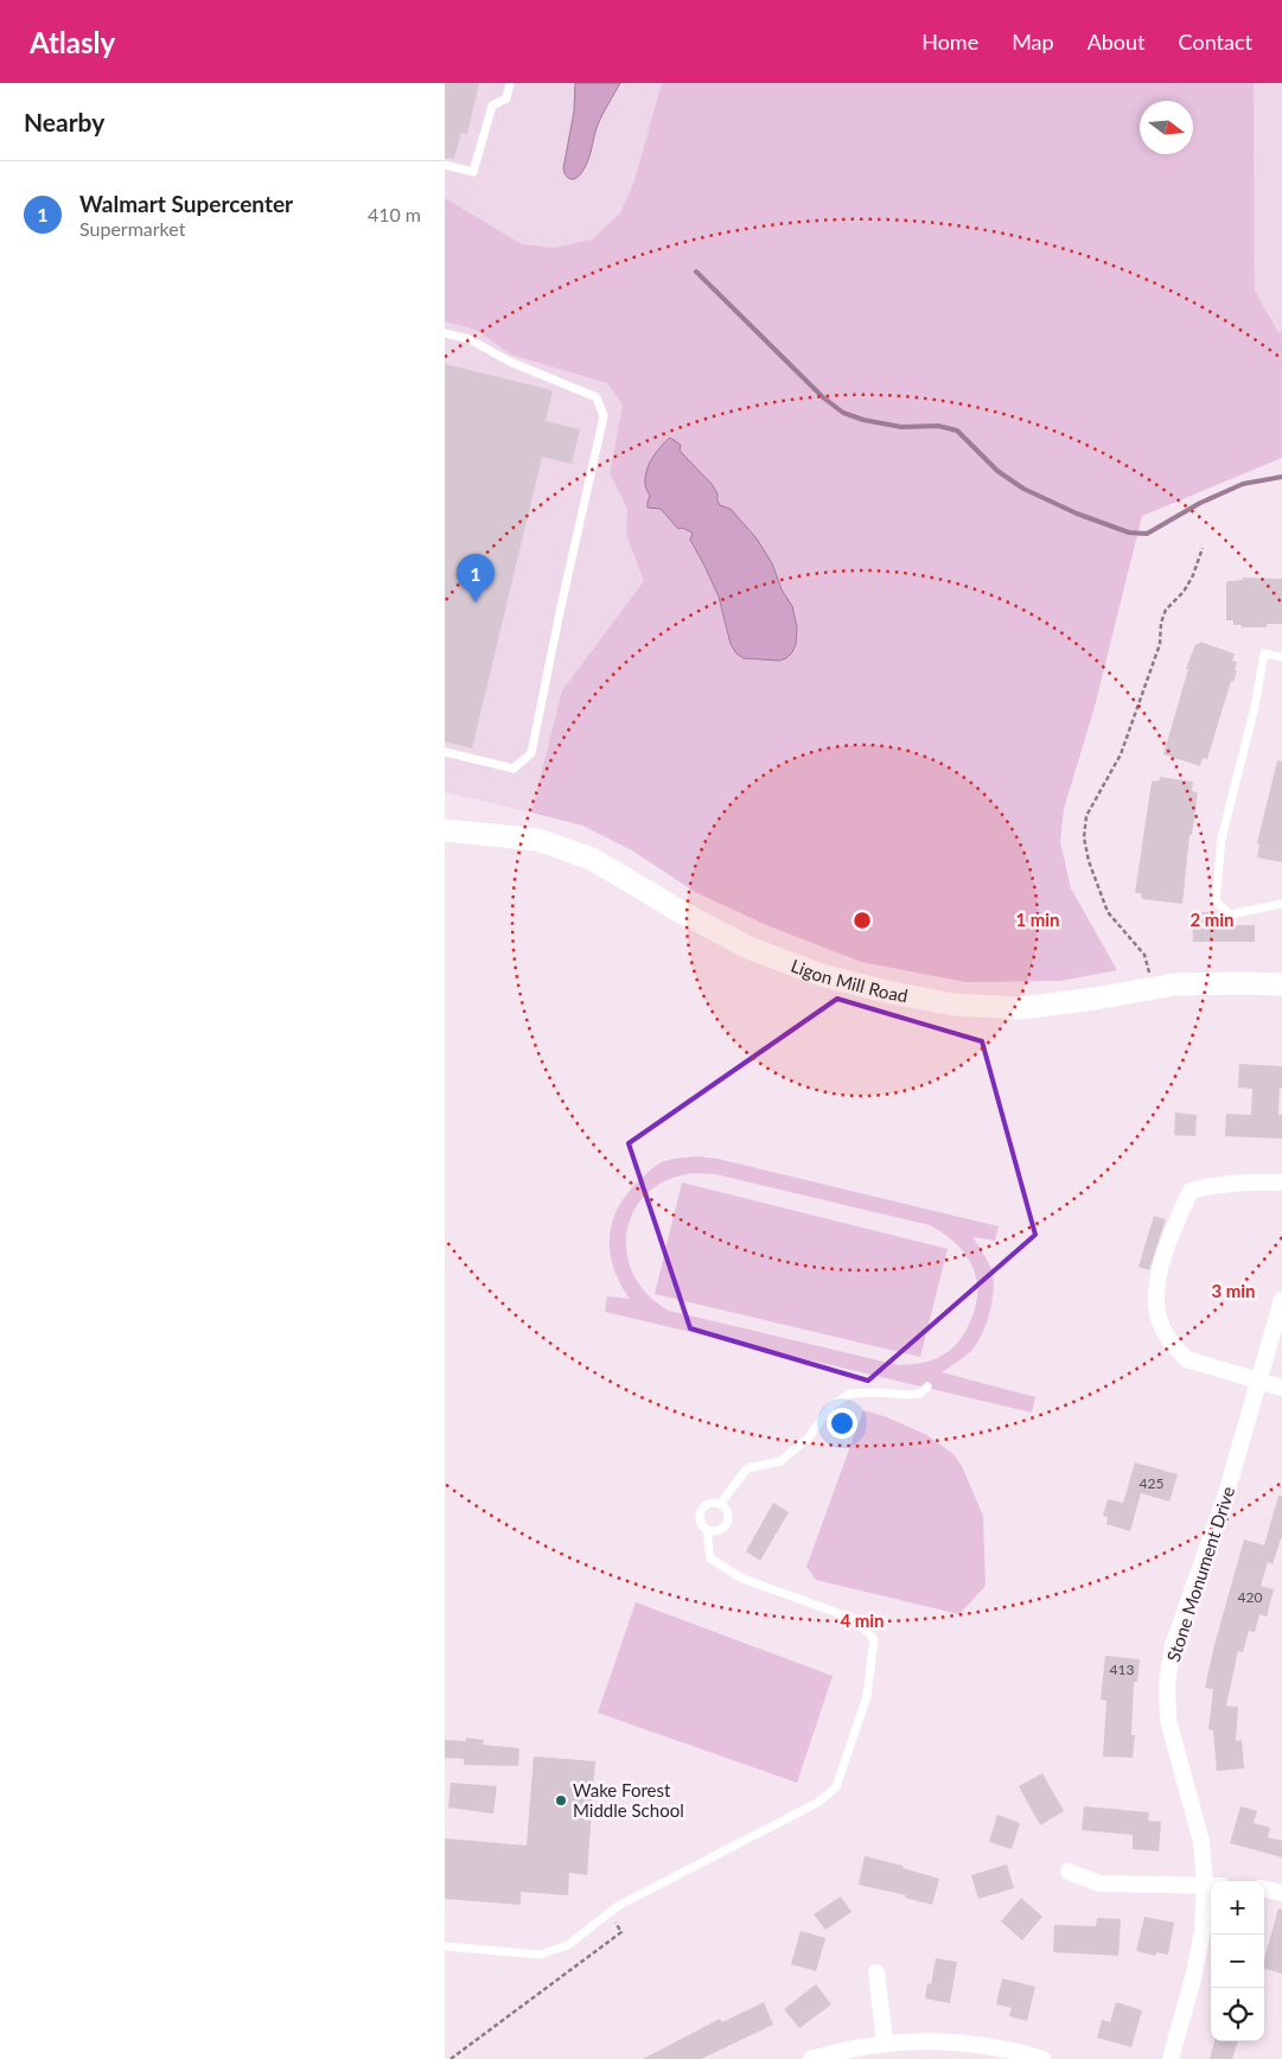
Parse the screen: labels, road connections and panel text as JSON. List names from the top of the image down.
{
  "streets": {
    "main road": ["Ligon Mill Road"],
    "street": ["Stone Monument Drive"]
  },
  "places": ["Wake Forest Middle School"],
  "house_numbers": ["425", "420", "413"],
  "north": "right",
  "page": {
    "header": "Atlasly",
    "nav": [
      "Home",
      "Map",
      "About",
      "Contact"
    ],
    "heading": "Nearby",
    "list": [
      {
        "mark": "1",
        "name": "Walmart Supercenter",
        "note": "Supermarket",
        "value": "410 m"
      }
    ],
    "pins": "1",
    "map_buttons": ["+", "−"]
  },
  "rings": [
    "1 min",
    "2 min",
    "3 min",
    "4 min"
  ]
}
